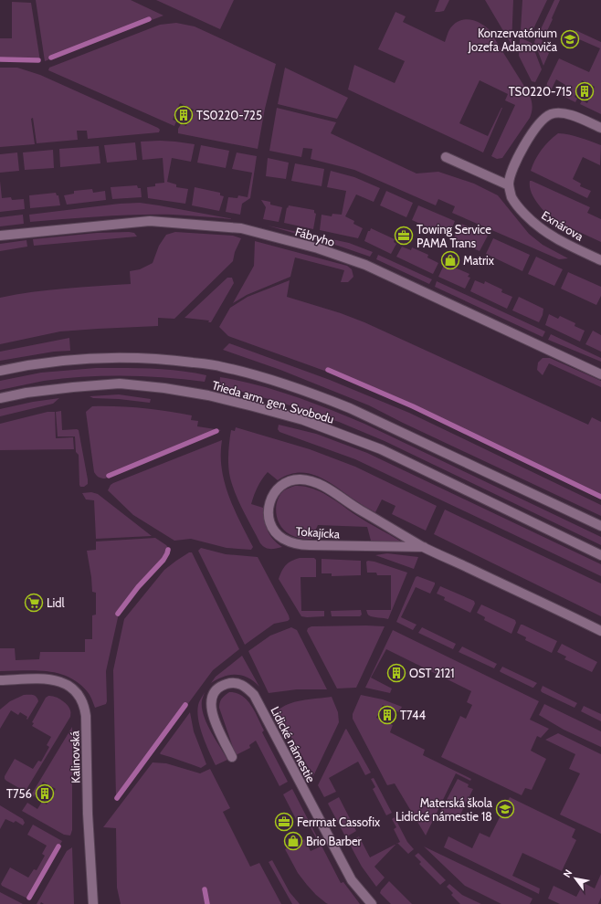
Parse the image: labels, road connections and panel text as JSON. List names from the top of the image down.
{
  "streets": {
    "street": [
      "Exnárova",
      "Fábryho",
      "Trieda arm. gen. Svobodu",
      "Tokajícka",
      "Lidické námestie",
      "Kalinovská"
    ]
  },
  "places": {
    "school or university": ["Konzervatórium Jozefa Adamoviča", "Materská škola Lidické námestie 18"],
    "building": [
      "TS0220-715",
      "TS0220-725",
      "OST 2121",
      "T744",
      "T756"
    ],
    "office": ["Towing Service PAMA Trans", "Ferrmat Cassofix"],
    "shop": ["Matrix", "Brio Barber"],
    "supermarket": ["Lidl"]
  },
  "north": "top left"
}
